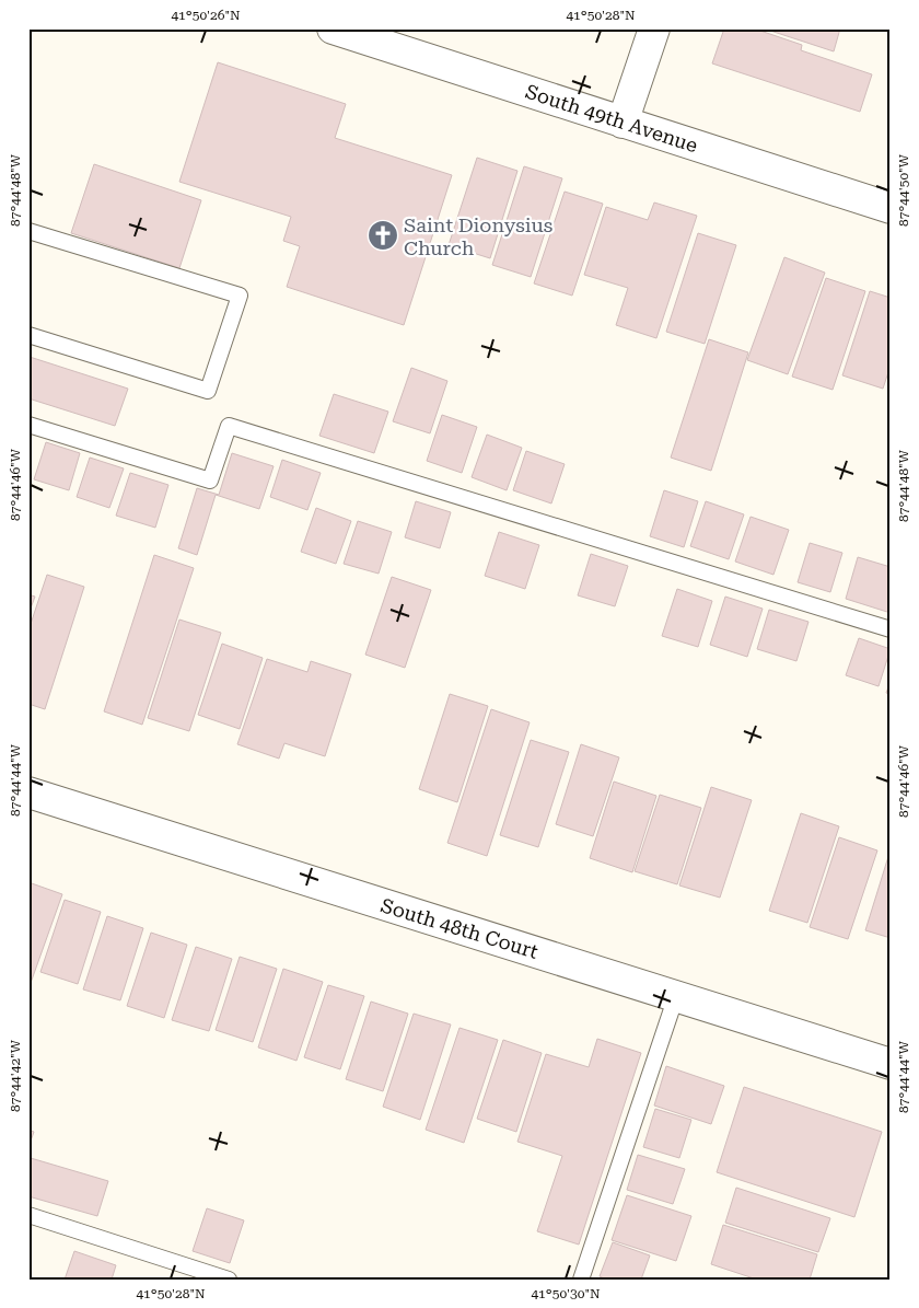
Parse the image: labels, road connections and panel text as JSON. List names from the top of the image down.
{
  "streets": {
    "street": ["South 49th Avenue", "South 48th Court"]
  },
  "places": {
    "church": ["Saint Dionysius Church"]
  },
  "coordinates": [
    "41°50'26\"N",
    "41°50'28\"N",
    "87°44'48\"W",
    "87°44'50\"W",
    "87°44'46\"W",
    "87°44'44\"W",
    "87°44'42\"W",
    "41°50'30\"N"
  ]
}
